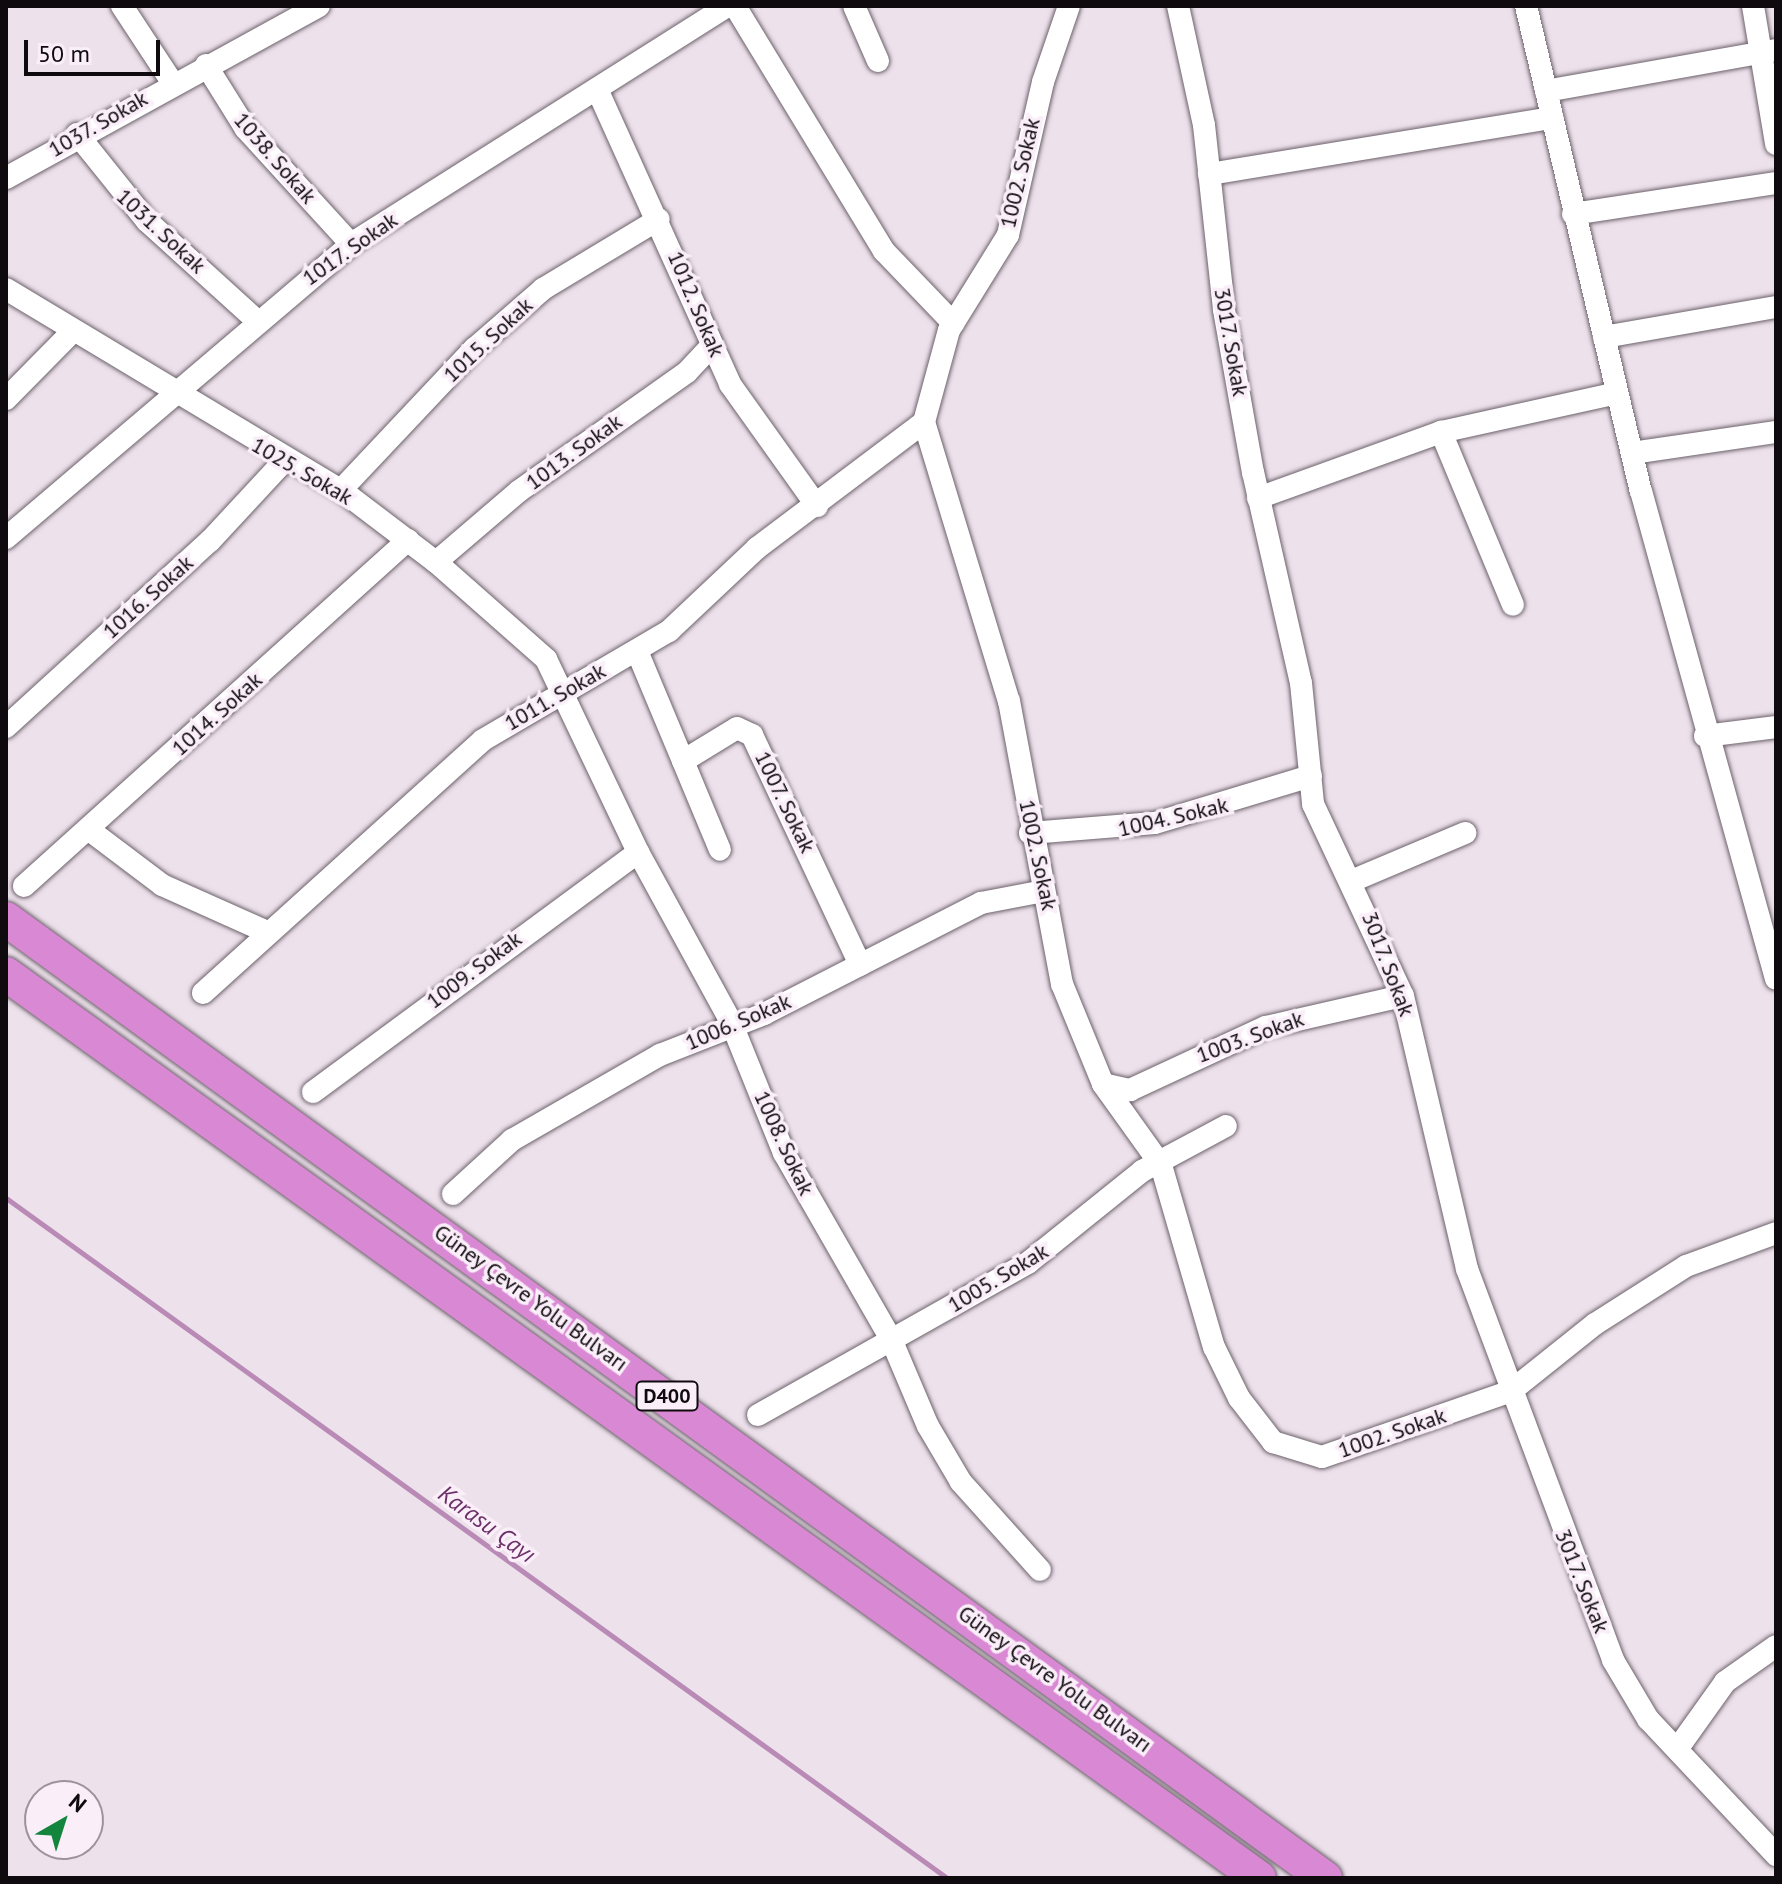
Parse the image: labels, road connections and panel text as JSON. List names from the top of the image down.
{
  "streets": {
    "highway": ["Güney Çevre Yolu Bulvarı", "D400"],
    "street": [
      "1037. Sokak",
      "1038. Sokak",
      "1002. Sokak",
      "1031. Sokak",
      "1017. Sokak",
      "1012. Sokak",
      "1015. Sokak",
      "3017. Sokak",
      "1013. Sokak",
      "1025. Sokak",
      "1016. Sokak",
      "1011. Sokak",
      "1014. Sokak",
      "1007. Sokak",
      "1004. Sokak",
      "1009. Sokak",
      "1006. Sokak",
      "1003. Sokak",
      "1008. Sokak",
      "1005. Sokak"
    ]
  },
  "crossings": [
    ["1037. Sokak", "1038. Sokak"],
    ["1037. Sokak", "1031. Sokak"],
    ["1038. Sokak", "1017. Sokak"],
    ["1002. Sokak", "3017. Sokak"],
    ["1002. Sokak", "1011. Sokak"],
    ["1002. Sokak", "1004. Sokak"],
    ["1002. Sokak", "1006. Sokak"],
    ["1002. Sokak", "1003. Sokak"],
    ["1002. Sokak", "1005. Sokak"],
    ["1031. Sokak", "1017. Sokak"],
    ["1017. Sokak", "1012. Sokak"],
    ["1017. Sokak", "1025. Sokak"],
    ["1012. Sokak", "1015. Sokak"],
    ["1012. Sokak", "1013. Sokak"],
    ["1012. Sokak", "1011. Sokak"],
    ["1015. Sokak", "1025. Sokak"],
    ["3017. Sokak", "1004. Sokak"],
    ["3017. Sokak", "1003. Sokak"],
    ["1013. Sokak", "1025. Sokak"],
    ["1025. Sokak", "1016. Sokak"],
    ["1025. Sokak", "1011. Sokak"],
    ["1025. Sokak", "1014. Sokak"],
    ["1025. Sokak", "1008. Sokak"],
    ["1011. Sokak", "1008. Sokak"],
    ["1007. Sokak", "1006. Sokak"],
    ["1009. Sokak", "1008. Sokak"],
    ["1006. Sokak", "1008. Sokak"],
    ["1008. Sokak", "1005. Sokak"]
  ],
  "water": ["Karasu Çayı"],
  "scale_bar": "50 m",
  "north": "top right"
}
